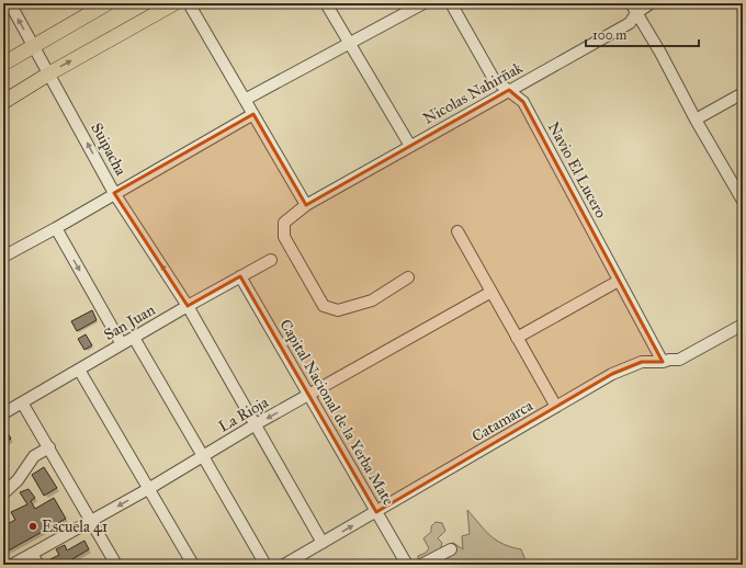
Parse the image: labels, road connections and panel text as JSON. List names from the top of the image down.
{
  "streets": {
    "street": [
      "Nicolas Nahirñak",
      "Suipacha",
      "Navio El Lucero",
      "San Juan",
      "Capital Nacional de la Yerba Mate",
      "La Rioja",
      "Catamarca"
    ]
  },
  "crossings": [
    ["Nicolas Nahirñak", "Navio El Lucero"],
    ["Suipacha", "San Juan"],
    ["Suipacha", "La Rioja"],
    ["Suipacha", "Catamarca"],
    ["Navio El Lucero", "Catamarca"],
    ["San Juan", "Capital Nacional de la Yerba Mate"],
    ["Capital Nacional de la Yerba Mate", "La Rioja"],
    ["Capital Nacional de la Yerba Mate", "Catamarca"]
  ],
  "places": ["Escuela 41"],
  "scale_bar": "100 m"
}
